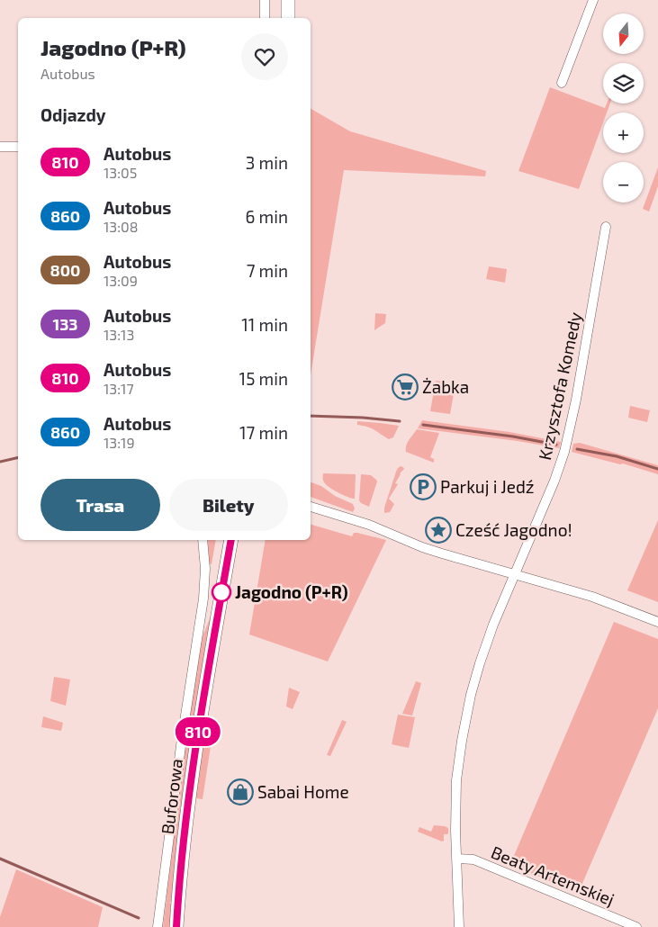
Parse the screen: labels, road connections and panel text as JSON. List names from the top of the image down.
{
  "streets": {
    "main road": ["Buforowa"],
    "street": ["Krzysztofa Komedy", "Beaty Artemskiej"]
  },
  "crossings": [
    ["Krzysztofa Komedy", "Beaty Artemskiej"]
  ],
  "places": {
    "supermarket": ["Żabka"],
    "parking": ["Parkuj i Jedź"],
    "place": ["Cześć Jagodno!"],
    "other": ["Jagodno (P+R)"],
    "shop": ["Sabai Home"]
  },
  "lines": ["bus line 810"],
  "north": "bottom",
  "page": {
    "on_map": "810",
    "map_buttons": ["+", "−"],
    "heading": [
      ["Jagodno (P+R)", "Autobus"],
      "Odjazdy"
    ],
    "list": [
      {
        "mark": "810",
        "name": "Autobus",
        "note": "13:05",
        "value": "3 min"
      },
      {
        "mark": "860",
        "name": "Autobus",
        "note": "13:08",
        "value": "6 min"
      },
      {
        "mark": "800",
        "name": "Autobus",
        "note": "13:09",
        "value": "7 min"
      },
      {
        "mark": "133",
        "name": "Autobus",
        "note": "13:13",
        "value": "11 min"
      },
      {
        "mark": "810",
        "name": "Autobus",
        "note": "13:17",
        "value": "15 min"
      },
      {
        "mark": "860",
        "name": "Autobus",
        "note": "13:19",
        "value": "17 min"
      }
    ],
    "buttons": ["Trasa", "Bilety"]
  }
}
